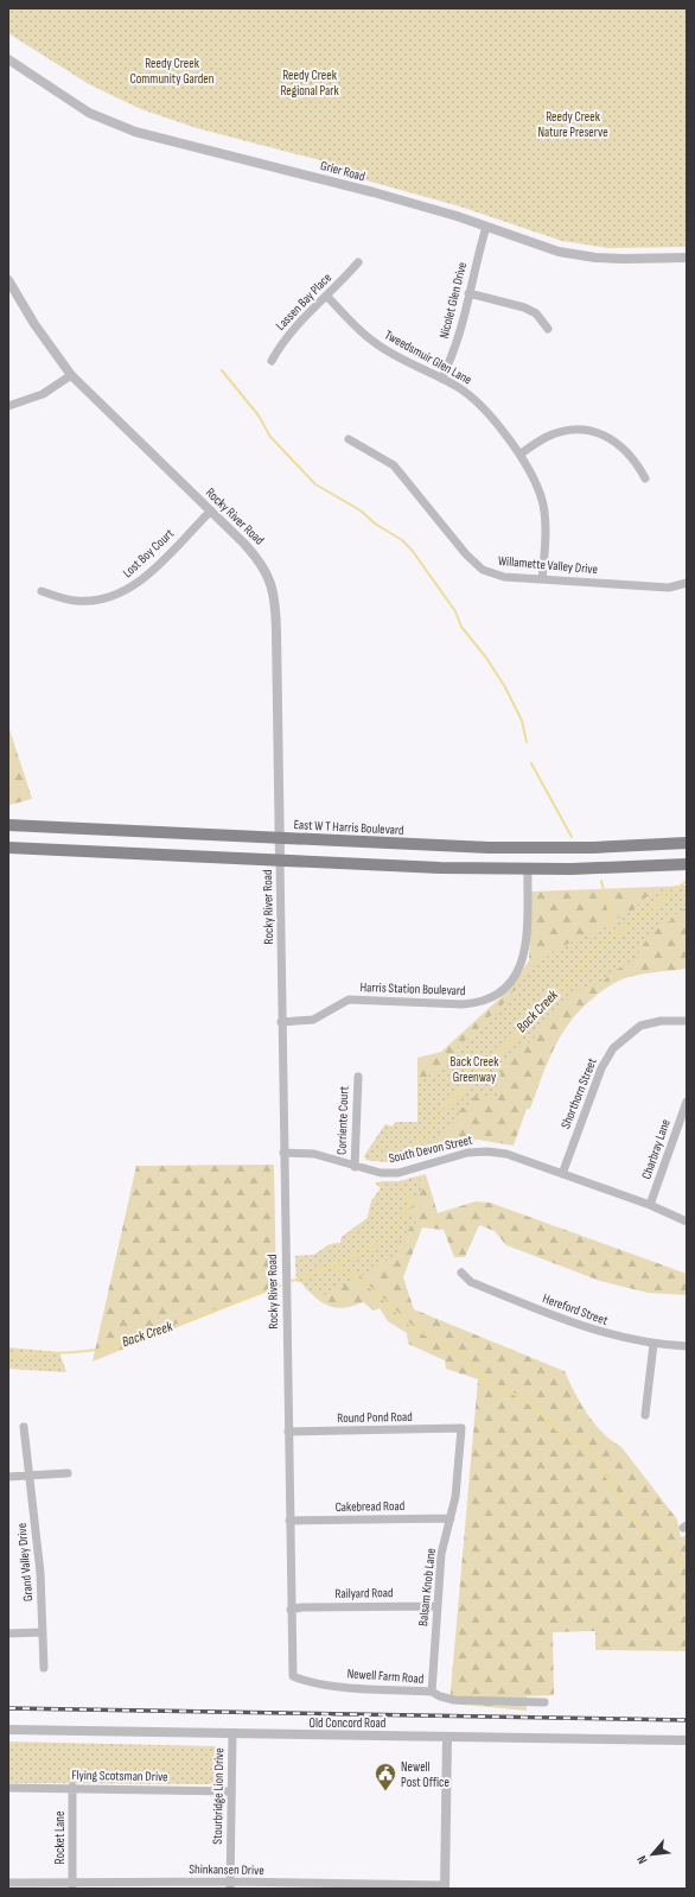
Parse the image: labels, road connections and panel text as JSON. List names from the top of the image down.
{
  "streets": {
    "main road": ["East W T Harris Boulevard"],
    "street": [
      "Grier Road",
      "Nicolet Glen Drive",
      "Lassen Bay Place",
      "Tweedsmuir Glen Lane",
      "Rocky River Road",
      "Lost Boy Court",
      "Willamette Valley Drive",
      "Harris Station Boulevard",
      "Shorthorn Street",
      "Corriente Court",
      "South Devon Street",
      "Charbray Lane",
      "Hereford Street",
      "Round Pond Road",
      "Cakebread Road",
      "Grand Valley Drive",
      "Balsam Knob Lane",
      "Railyard Road",
      "Newell Farm Road",
      "Old Concord Road",
      "Flying Scotsman Drive",
      "Stourbridge Lion Drive",
      "Rocket Lane",
      "Shinkansen Drive"
    ]
  },
  "crossings": [
    ["Grier Road", "Nicolet Glen Drive"],
    ["Nicolet Glen Drive", "Tweedsmuir Glen Lane"],
    ["Lassen Bay Place", "Tweedsmuir Glen Lane"],
    ["Tweedsmuir Glen Lane", "Willamette Valley Drive"],
    ["Rocky River Road", "Lost Boy Court"],
    ["Rocky River Road", "East W T Harris Boulevard"],
    ["Rocky River Road", "Harris Station Boulevard"],
    ["Rocky River Road", "South Devon Street"],
    ["Rocky River Road", "Round Pond Road"],
    ["Rocky River Road", "Cakebread Road"],
    ["Rocky River Road", "Railyard Road"],
    ["Rocky River Road", "Newell Farm Road"],
    ["Shorthorn Street", "South Devon Street"],
    ["Corriente Court", "South Devon Street"],
    ["South Devon Street", "Charbray Lane"],
    ["Round Pond Road", "Balsam Knob Lane"],
    ["Cakebread Road", "Balsam Knob Lane"],
    ["Balsam Knob Lane", "Railyard Road"],
    ["Balsam Knob Lane", "Newell Farm Road"],
    ["Old Concord Road", "Stourbridge Lion Drive"],
    ["Flying Scotsman Drive", "Stourbridge Lion Drive"],
    ["Flying Scotsman Drive", "Rocket Lane"],
    ["Stourbridge Lion Drive", "Shinkansen Drive"],
    ["Rocket Lane", "Shinkansen Drive"]
  ],
  "water": ["Back Creek"],
  "parks": [
    "Reedy Creek Community Garden",
    "Reedy Creek Regional Park",
    "Reedy Creek Nature Preserve",
    "Back Creek Greenway"
  ],
  "places": {
    "public building": ["Newell Post Office"]
  },
  "north": "bottom left"
}
